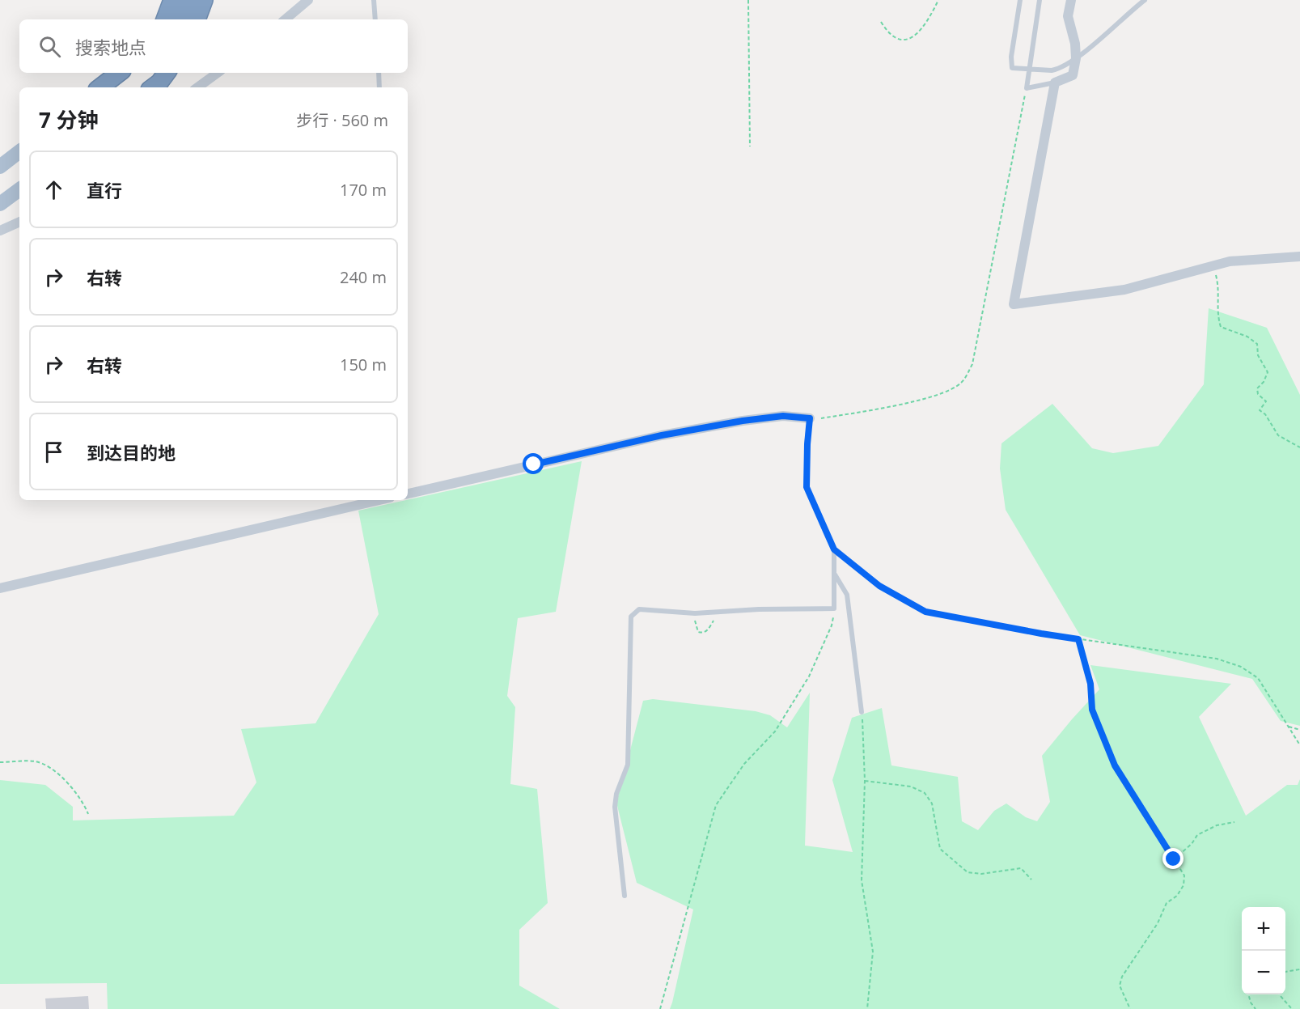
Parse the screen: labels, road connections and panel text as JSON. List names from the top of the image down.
{
  "page": {
    "search": "搜索地点",
    "heading": ["7 分钟", "步行 · 560 m"],
    "list": [
      ["直行", "170 m"],
      ["右转", "240 m"],
      ["右转", "150 m"],
      "到达目的地"
    ],
    "map_buttons": ["+", "−"]
  }
}
